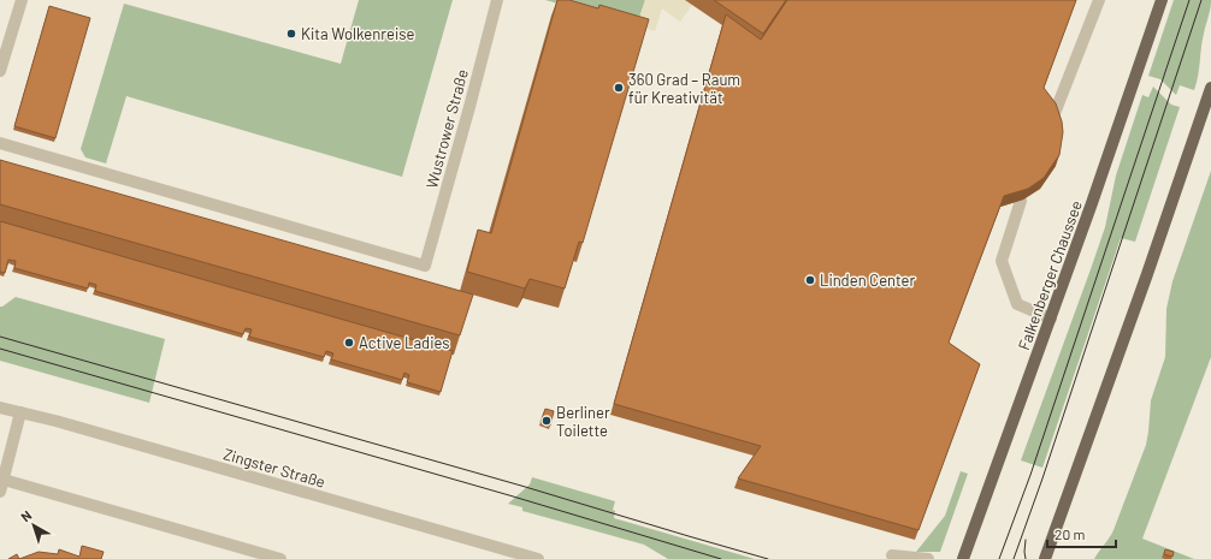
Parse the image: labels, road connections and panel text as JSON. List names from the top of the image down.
{
  "streets": {
    "main road": ["Falkenberger Chaussee"],
    "street": ["Wustrower Straße", "Zingster Straße"]
  },
  "places": [
    "Kita Wolkenreise",
    "360 Grad – Raum für Kreativität",
    "Linden Center",
    "Active Ladies",
    "Berliner Toilette"
  ],
  "scale_bar": "20 m",
  "north": "top left"
}
